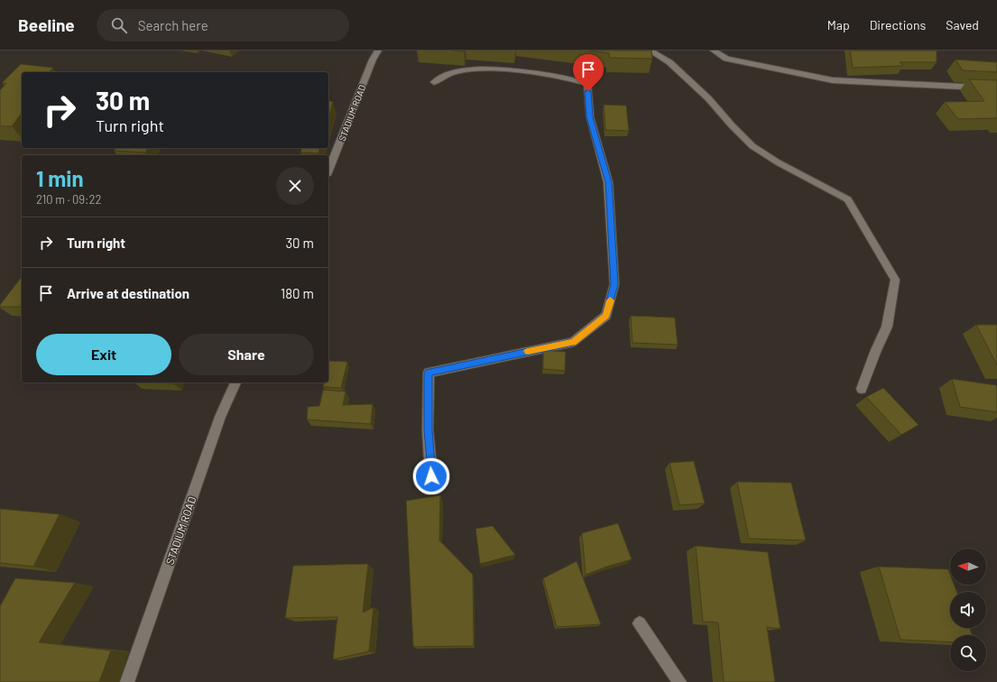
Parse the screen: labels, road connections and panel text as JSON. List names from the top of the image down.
{
  "streets": {
    "street": ["STADIUM ROAD"]
  },
  "north": "left",
  "page": {
    "header": "Beeline",
    "search": "Search here",
    "nav": ["Map", "Directions", "Saved"],
    "turn": ["30 m", "Turn right"],
    "heading": ["1 min", "210 m · 09:22"],
    "list": [
      {
        "name": "Turn right",
        "value": "30 m"
      },
      {
        "name": "Arrive at destination",
        "value": "180 m"
      }
    ],
    "buttons": ["Exit", "Share"]
  }
}
